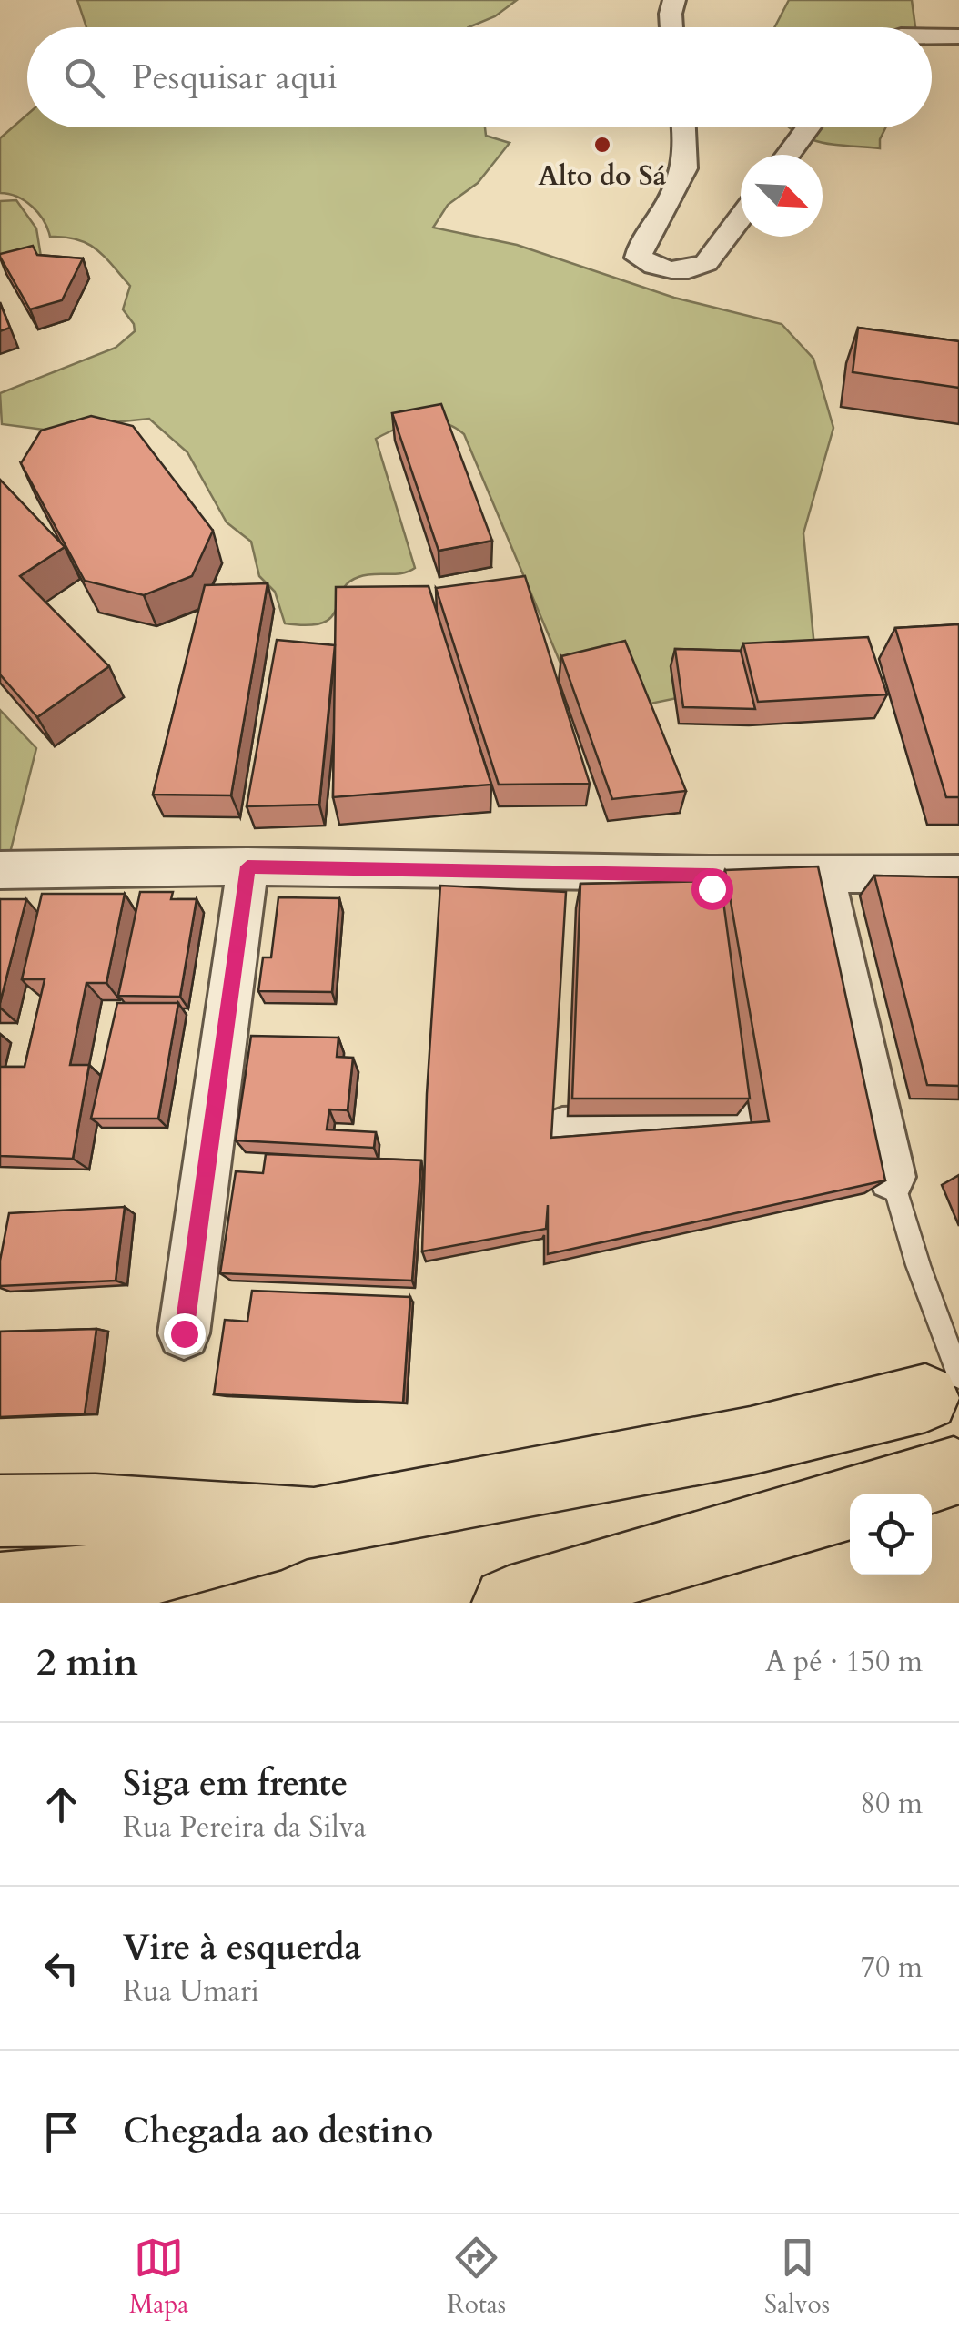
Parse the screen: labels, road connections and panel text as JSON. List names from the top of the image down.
{
  "places": ["Alto do Sá"],
  "north": "bottom right",
  "page": {
    "search": "Pesquisar aqui",
    "heading": ["2 min", "A pé · 150 m"],
    "list": [
      ["Siga em frente", "Rua Pereira da Silva", "80 m"],
      ["Vire à esquerda", "Rua Umari", "70 m"],
      "Chegada ao destino"
    ],
    "nav": ["Mapa", "Rotas", "Salvos"]
  }
}
